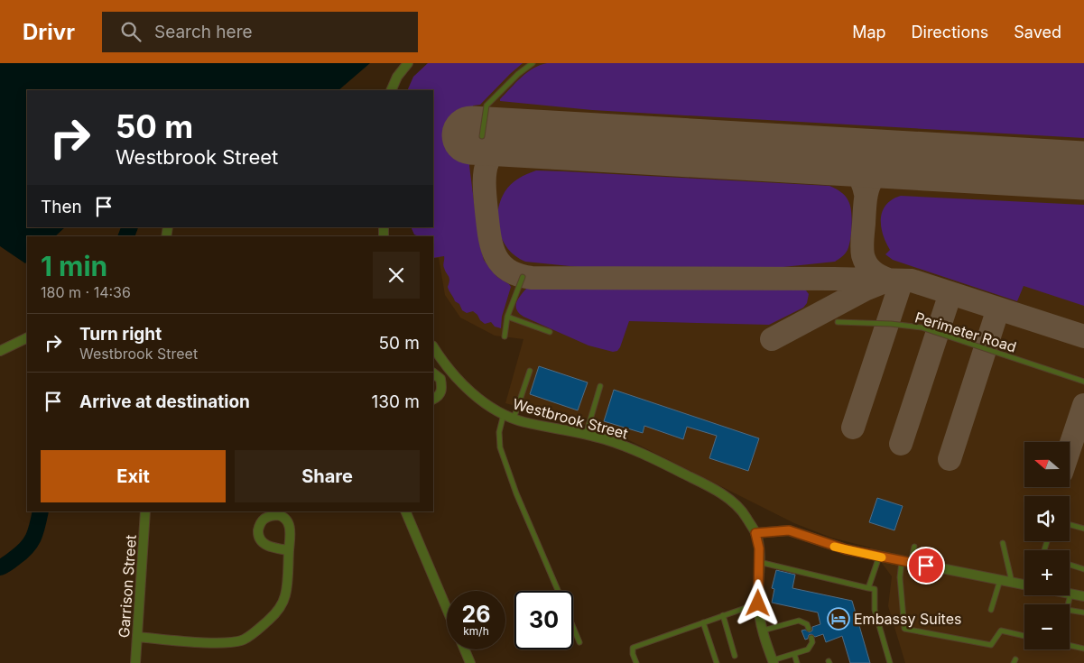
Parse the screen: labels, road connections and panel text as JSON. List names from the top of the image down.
{
  "streets": {
    "street": ["Westbrook Street", "Garrison Street"],
    "lane": ["Perimeter Road"]
  },
  "places": {
    "hotel": ["Embassy Suites"]
  },
  "north": "left",
  "page": {
    "header": "Drivr",
    "search": "Search here",
    "nav": ["Map", "Directions", "Saved"],
    "turn": ["50 m", "Westbrook Street"],
    "then": "Then",
    "heading": ["1 min", "180 m · 14:36"],
    "list": [
      {
        "name": "Turn right",
        "note": "Westbrook Street",
        "value": "50 m"
      },
      {
        "name": "Arrive at destination",
        "value": "130 m"
      }
    ],
    "buttons": ["Exit", "Share"],
    "map_buttons": ["+", "−"],
    "speed": "26 km/h",
    "limit": "30"
  }
}
